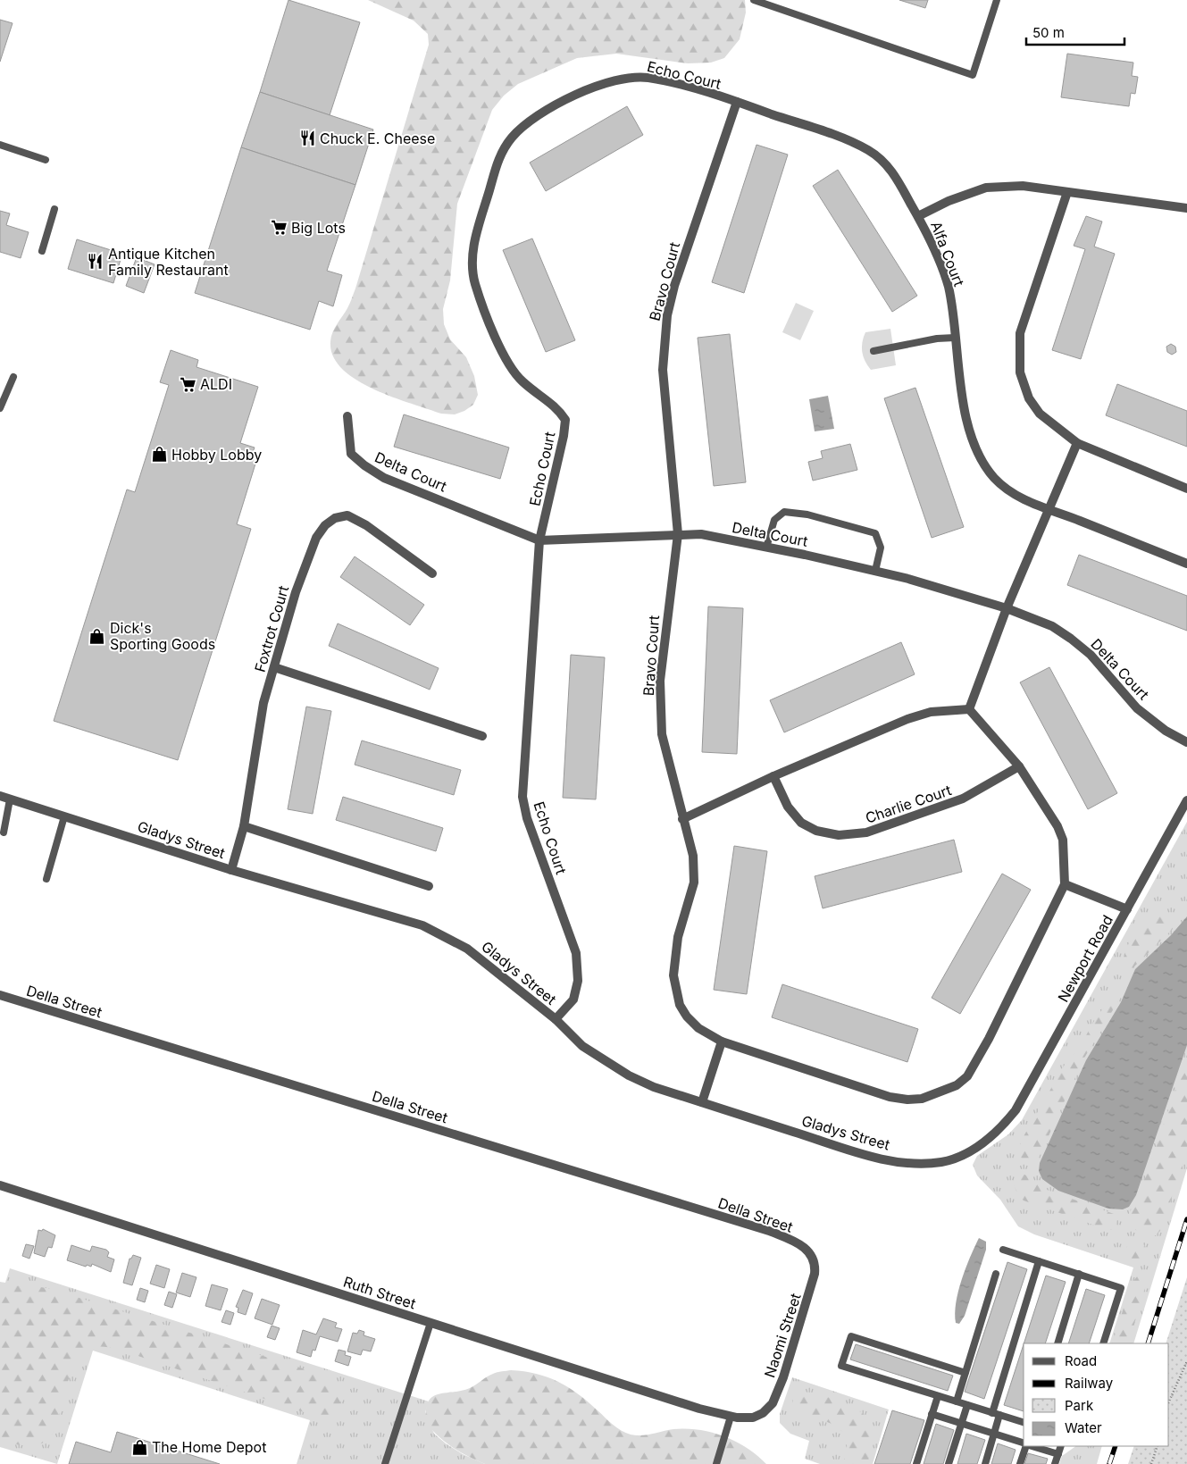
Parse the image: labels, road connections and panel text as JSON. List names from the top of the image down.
{
  "streets": {
    "street": [
      "Echo Court",
      "Alfa Court",
      "Bravo Court",
      "Delta Court",
      "Foxtrot Court",
      "Charlie Court",
      "Gladys Street",
      "Newport Road",
      "Della Street",
      "Ruth Street",
      "Naomi Street"
    ]
  },
  "crossings": [
    ["Echo Court", "Alfa Court"],
    ["Echo Court", "Bravo Court"],
    ["Echo Court", "Delta Court"],
    ["Echo Court", "Gladys Street"],
    ["Alfa Court", "Bravo Court"],
    ["Bravo Court", "Delta Court"],
    ["Foxtrot Court", "Gladys Street"],
    ["Gladys Street", "Newport Road"],
    ["Della Street", "Naomi Street"],
    ["Ruth Street", "Naomi Street"]
  ],
  "places": {
    "restaurant": ["Chuck E. Cheese", "Antique Kitchen Family Restaurant"],
    "supermarket": ["Big Lots", "ALDI"],
    "shop": ["Hobby Lobby", "Dick's Sporting Goods", "The Home Depot"]
  },
  "legend": [
    "Road",
    "Railway",
    "Park",
    "Water"
  ],
  "scale_bar": "50 m"
}
